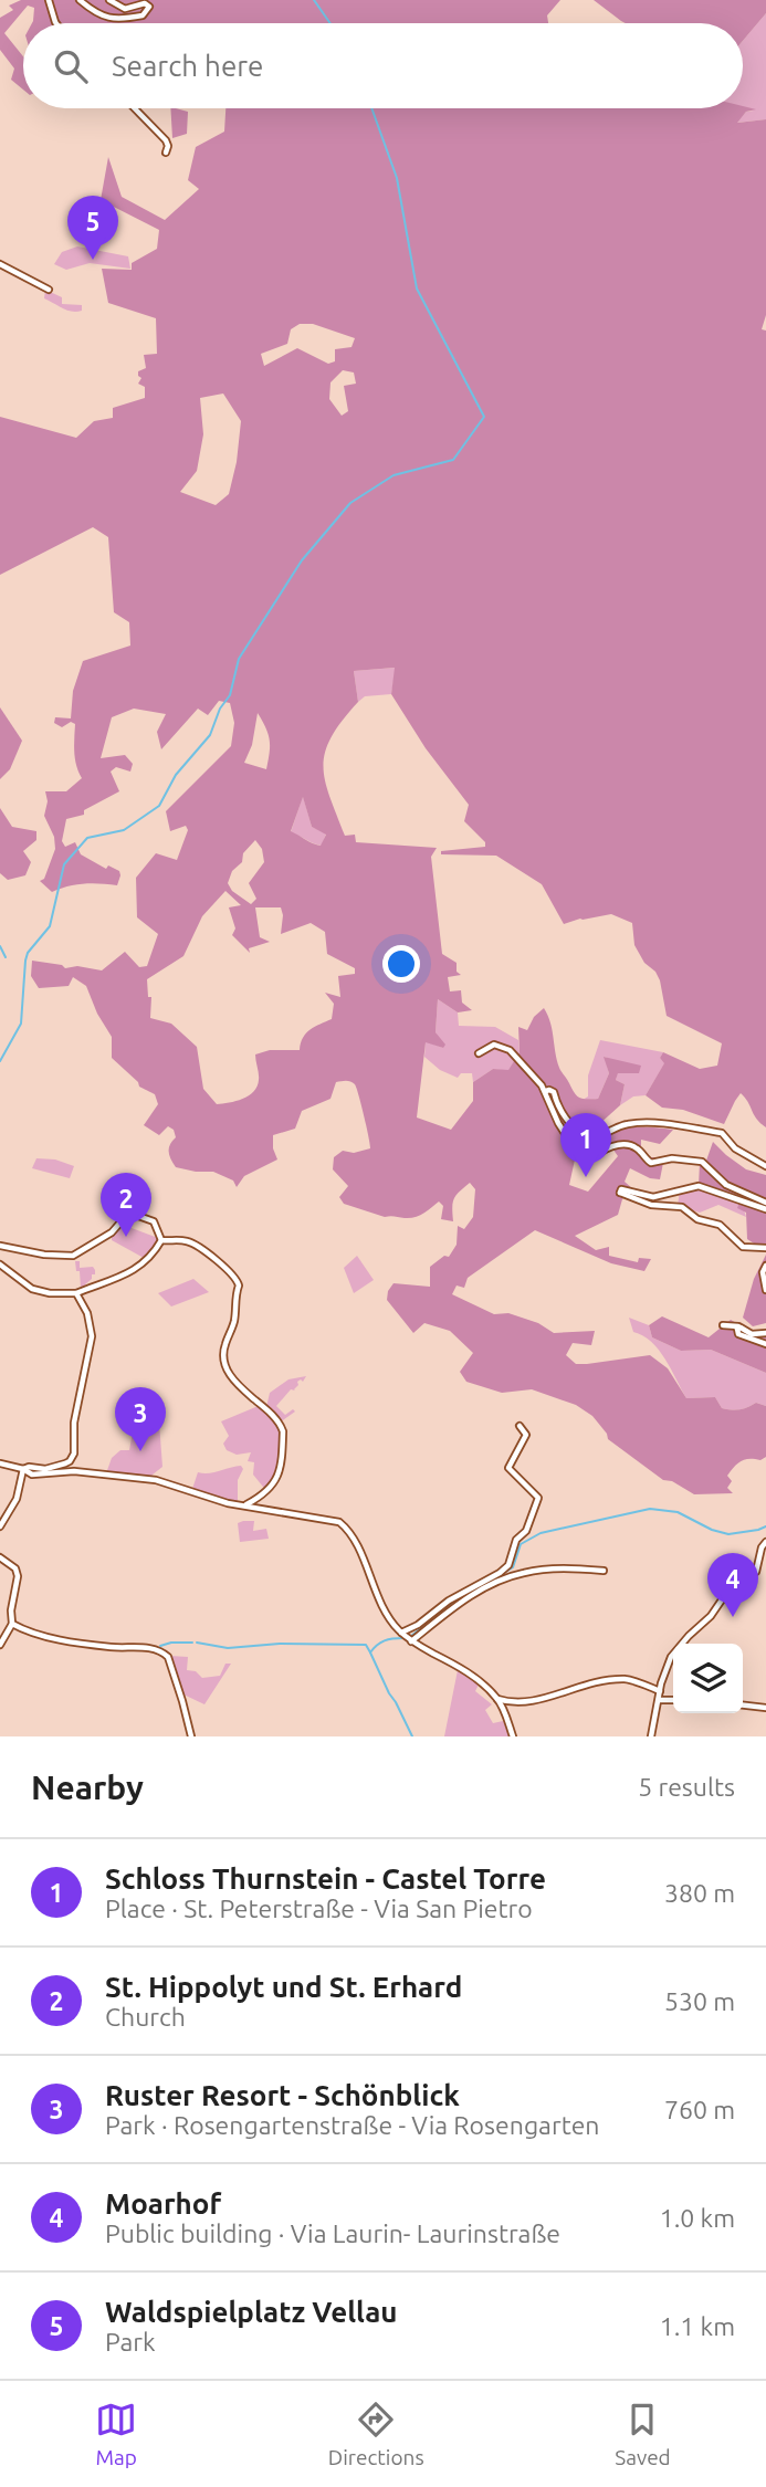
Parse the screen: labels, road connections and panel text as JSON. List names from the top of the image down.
{
  "page": {
    "search": "Search here",
    "pins": [
      "5",
      "1",
      "2",
      "3",
      "4"
    ],
    "heading": ["Nearby", "5 results"],
    "list": [
      {
        "mark": "1",
        "name": "Schloss Thurnstein - Castel Torre",
        "note": "Place · St. Peterstraße - Via San Pietro",
        "value": "380 m"
      },
      {
        "mark": "2",
        "name": "St. Hippolyt und St. Erhard",
        "note": "Church",
        "value": "530 m"
      },
      {
        "mark": "3",
        "name": "Ruster Resort - Schönblick",
        "note": "Park · Rosengartenstraße - Via Rosengarten",
        "value": "760 m"
      },
      {
        "mark": "4",
        "name": "Moarhof",
        "note": "Public building · Via Laurin- Laurinstraße",
        "value": "1.0 km"
      },
      {
        "mark": "5",
        "name": "Waldspielplatz Vellau",
        "note": "Park",
        "value": "1.1 km"
      }
    ],
    "nav": ["Map", "Directions", "Saved"]
  }
}
